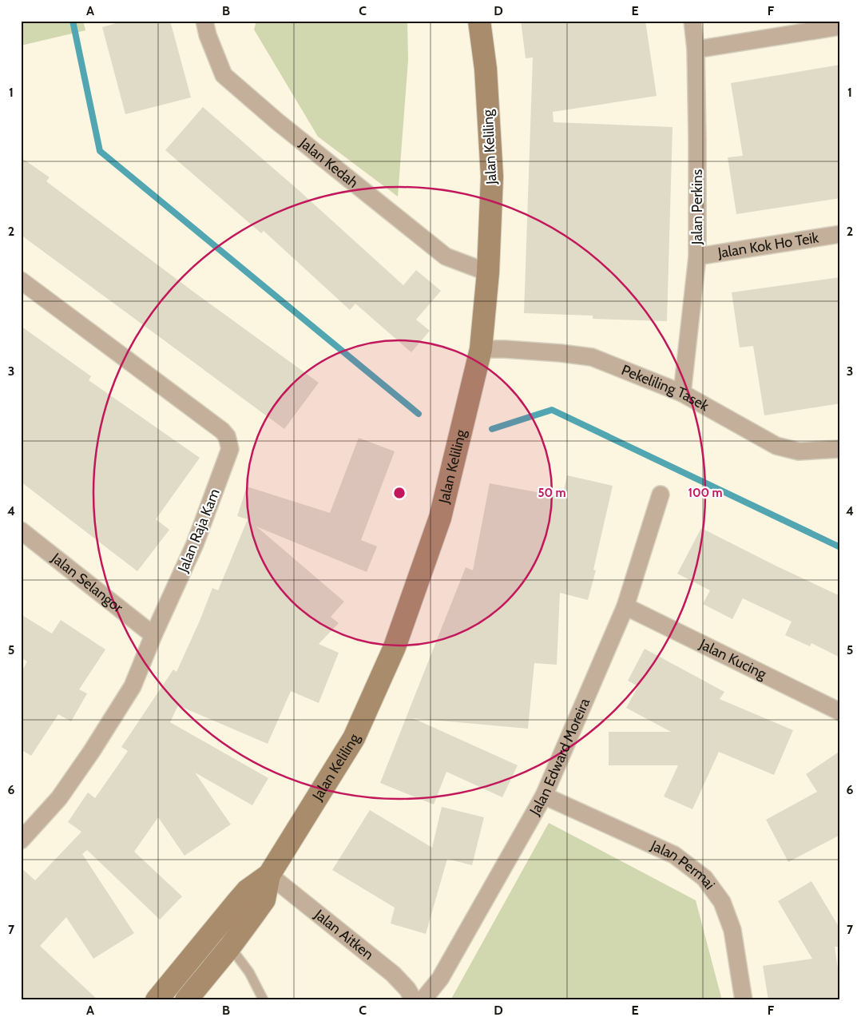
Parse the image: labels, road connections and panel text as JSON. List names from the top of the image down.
{
  "streets": {
    "main road": ["Jalan Keliling"],
    "street": [
      "Jalan Kedah",
      "Jalan Perkins",
      "Jalan Kok Ho Teik",
      "Pekeliling Tasek",
      "Jalan Raja Kam",
      "Jalan Selangor",
      "Jalan Kucing",
      "Jalan Edward Moreira",
      "Jalan Permai",
      "Jalan Aitken"
    ]
  },
  "crossings": [
    ["Jalan Keliling", "Jalan Kedah"],
    ["Jalan Keliling", "Pekeliling Tasek"],
    ["Jalan Keliling", "Jalan Aitken"],
    ["Jalan Perkins", "Jalan Kok Ho Teik"],
    ["Jalan Perkins", "Pekeliling Tasek"],
    ["Jalan Raja Kam", "Jalan Selangor"],
    ["Jalan Kucing", "Jalan Edward Moreira"],
    ["Jalan Edward Moreira", "Jalan Permai"]
  ],
  "grid": {
    "columns": [
      "A",
      "B",
      "C",
      "D",
      "E",
      "F"
    ],
    "rows": [
      "1",
      "2",
      "3",
      "4",
      "5",
      "6",
      "7"
    ]
  },
  "rings": ["50 m", "100 m"]
}
